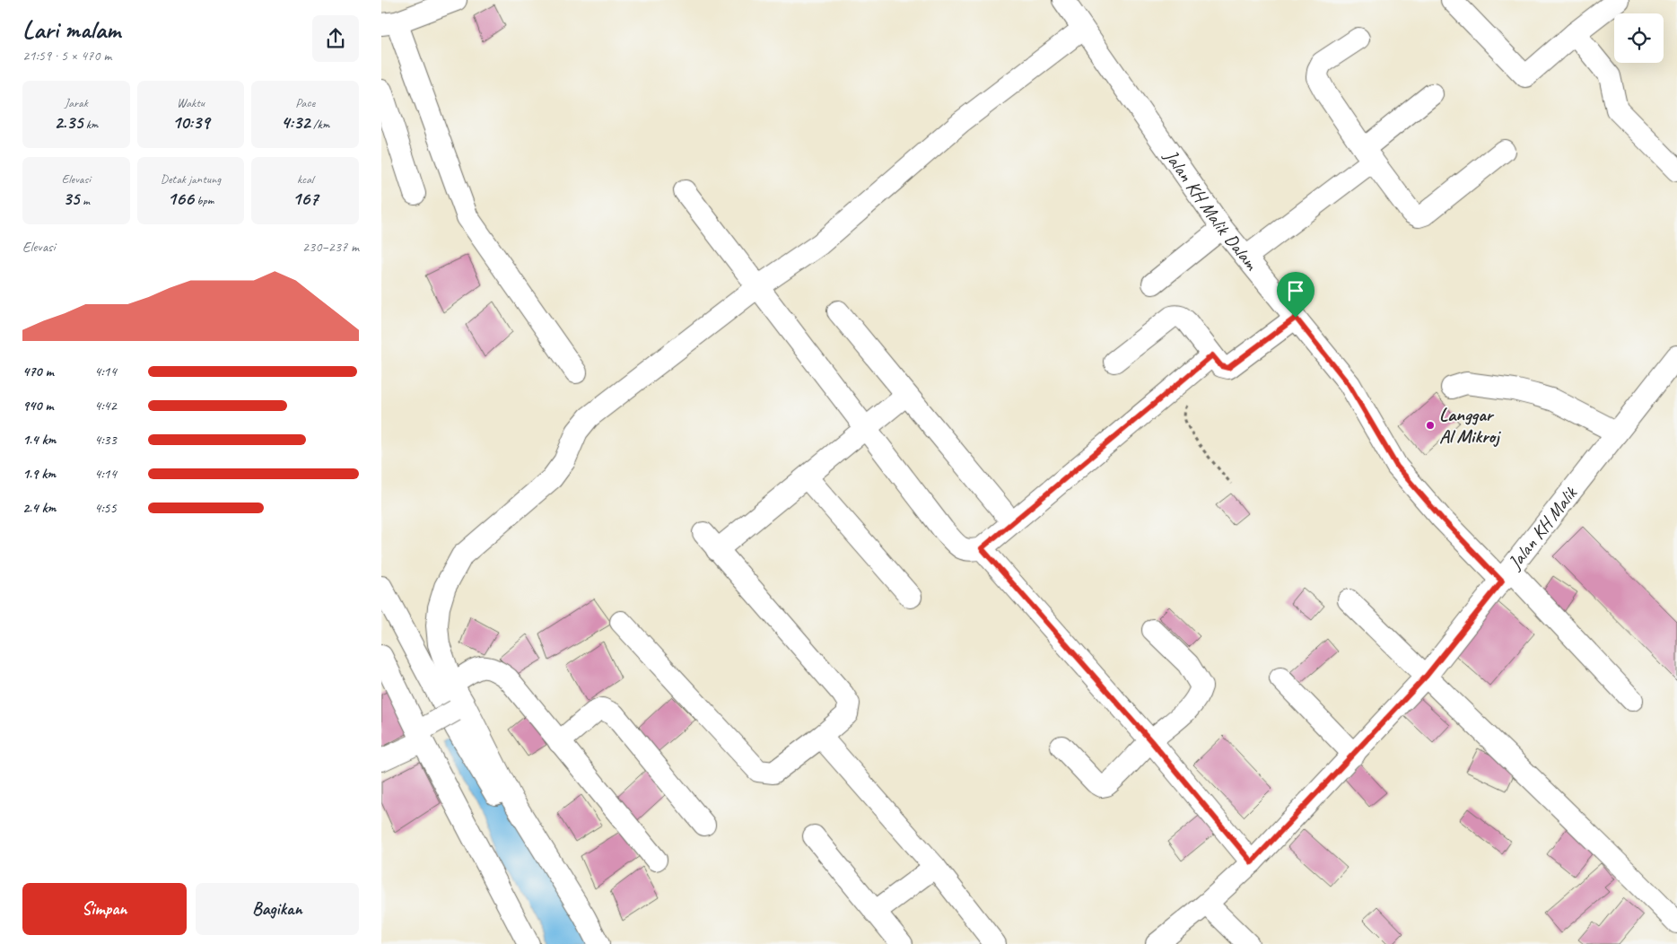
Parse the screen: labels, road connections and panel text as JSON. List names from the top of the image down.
{
  "streets": {
    "street": ["Jalan KH Malik Dalam", "Jalan KH Malik"]
  },
  "crossings": [
    ["Jalan KH Malik Dalam", "Jalan KH Malik"]
  ],
  "places": ["Langgar Al Mikroj"],
  "page": {
    "heading": ["Lari malam", "21:59 · 5 × 470 m"],
    "stats": [
      ["Jarak", "2.35 km"],
      ["Waktu", "10:39"],
      ["Pace", "4:32 /km"],
      ["Elevasi", "35 m"],
      ["Detak jantung", "166 bpm"],
      ["kcal", "167"]
    ],
    "chart": ["Elevasi", "230–237 m"],
    "list": [
      {
        "name": "470 m",
        "note": "4:14"
      },
      {
        "name": "940 m",
        "note": "4:42"
      },
      {
        "name": "1.4 km",
        "note": "4:33"
      },
      {
        "name": "1.9 km",
        "note": "4:14"
      },
      {
        "name": "2.4 km",
        "note": "4:55"
      }
    ],
    "buttons": ["Simpan", "Bagikan"]
  }
}
